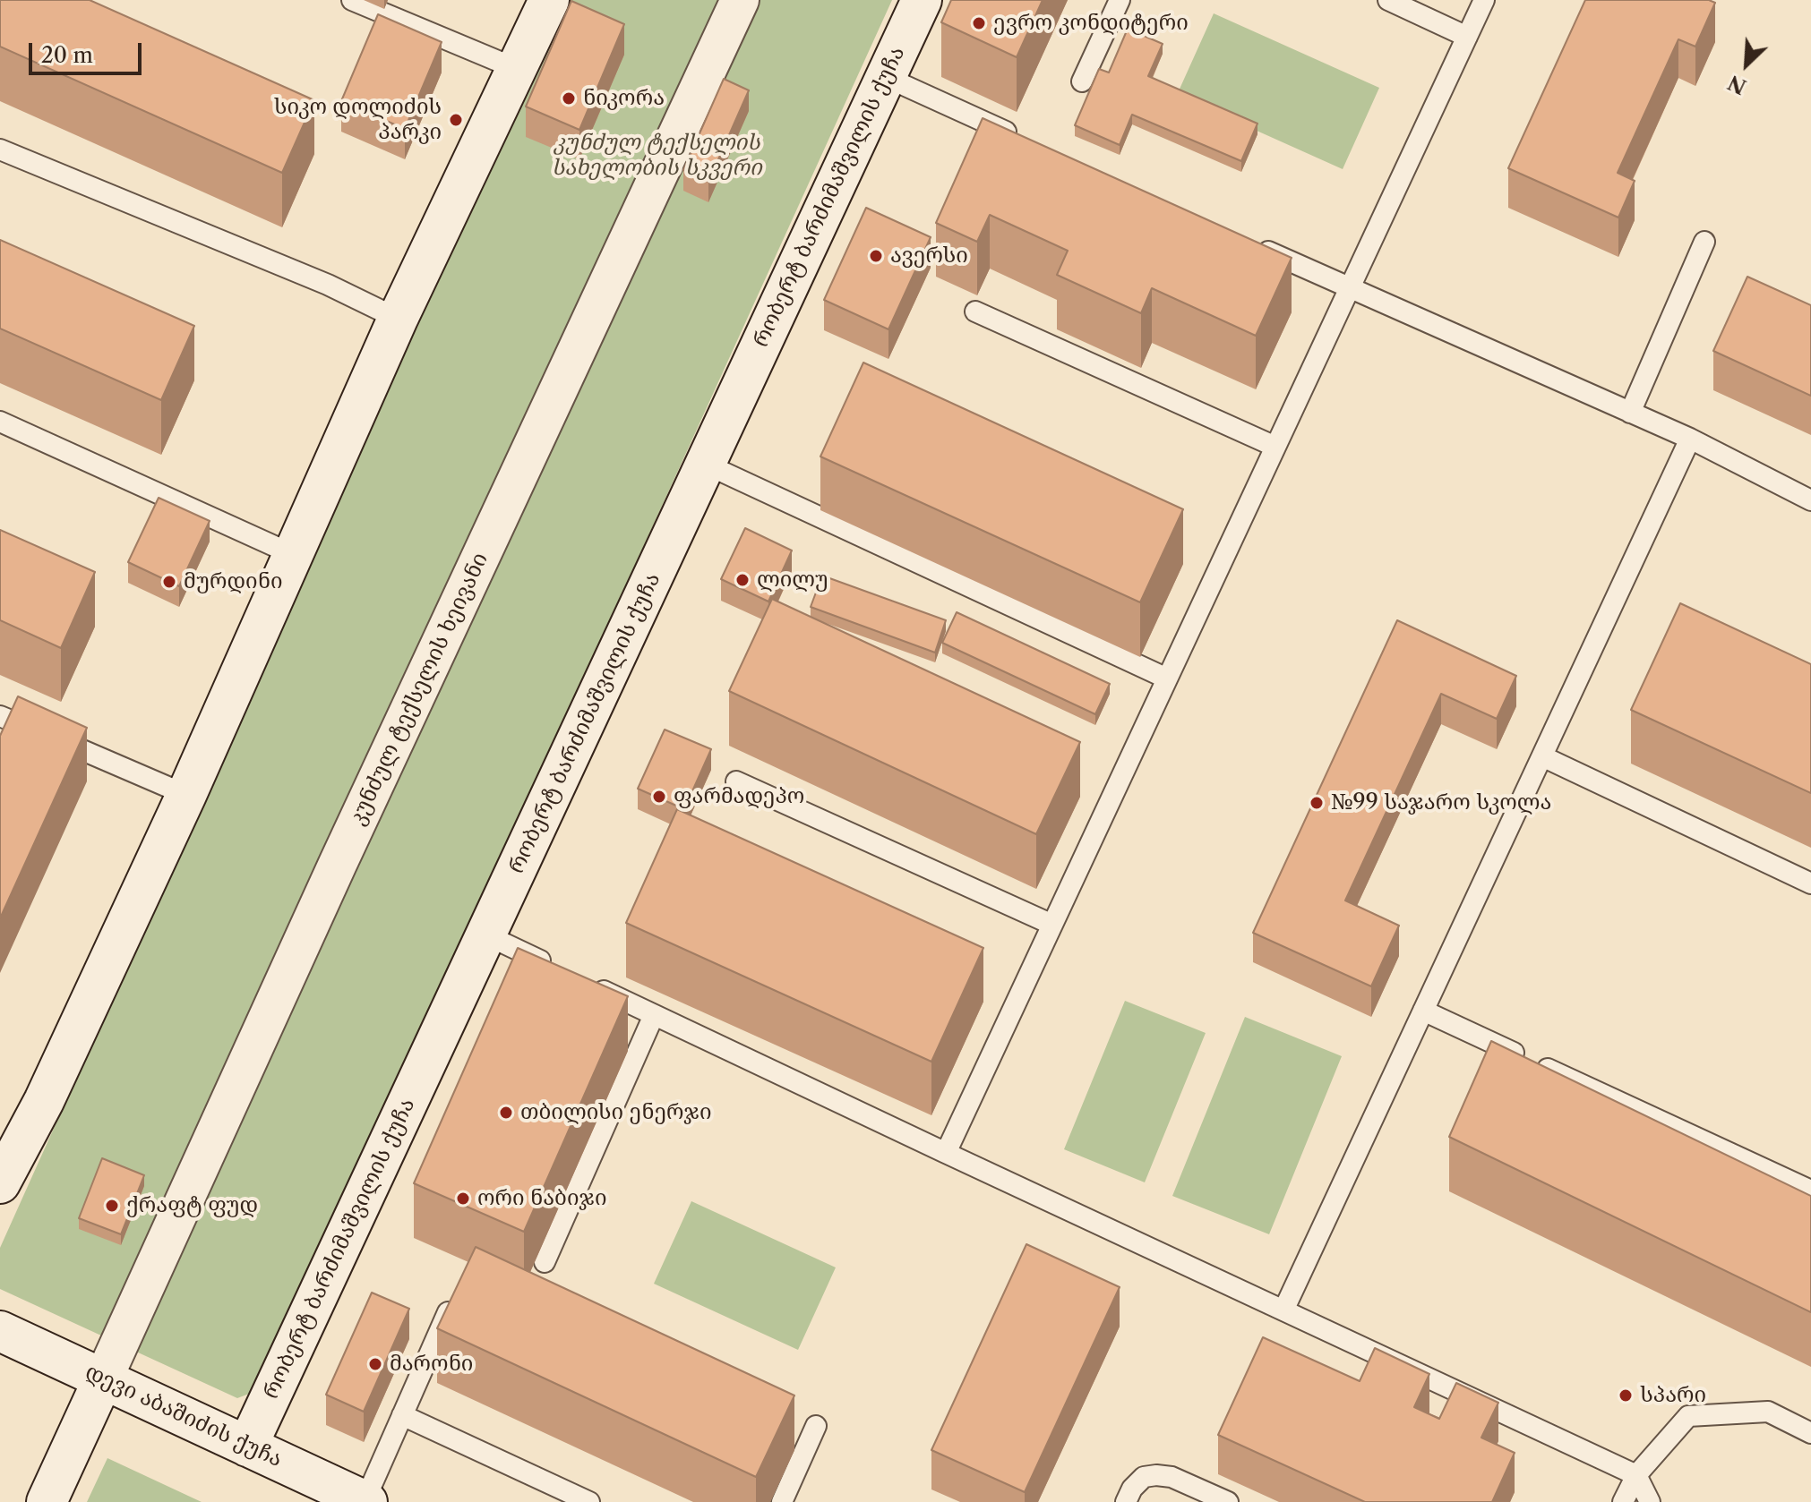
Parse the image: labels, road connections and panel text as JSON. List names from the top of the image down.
{
  "streets": {
    "street": ["რობერტ ბარძიმაშვილის ქუჩა", "კუნძულ ტექსელის ხეივანი", "დევი აბაშიძის ქუჩა"]
  },
  "crossings": [
    ["რობერტ ბარძიმაშვილის ქუჩა", "დევი აბაშიძის ქუჩა"],
    ["კუნძულ ტექსელის ხეივანი", "დევი აბაშიძის ქუჩა"]
  ],
  "parks": ["კუნძულ ტექსელის სახელობის სკვერი"],
  "places": [
    "ევრო კონდიტერი",
    "ნიკორა",
    "სიკო დოლიძის პარკი",
    "ავერსი",
    "ლილუ",
    "მურდინი",
    "ფარმადეპო",
    "№99 საჯარო სკოლა",
    "თბილისი ენერჯი",
    "ორი ნაბიჯი",
    "ქრაფტ ფუდ",
    "მარონი",
    "სპარი"
  ],
  "scale_bar": "20 m",
  "north": "bottom left"
}
